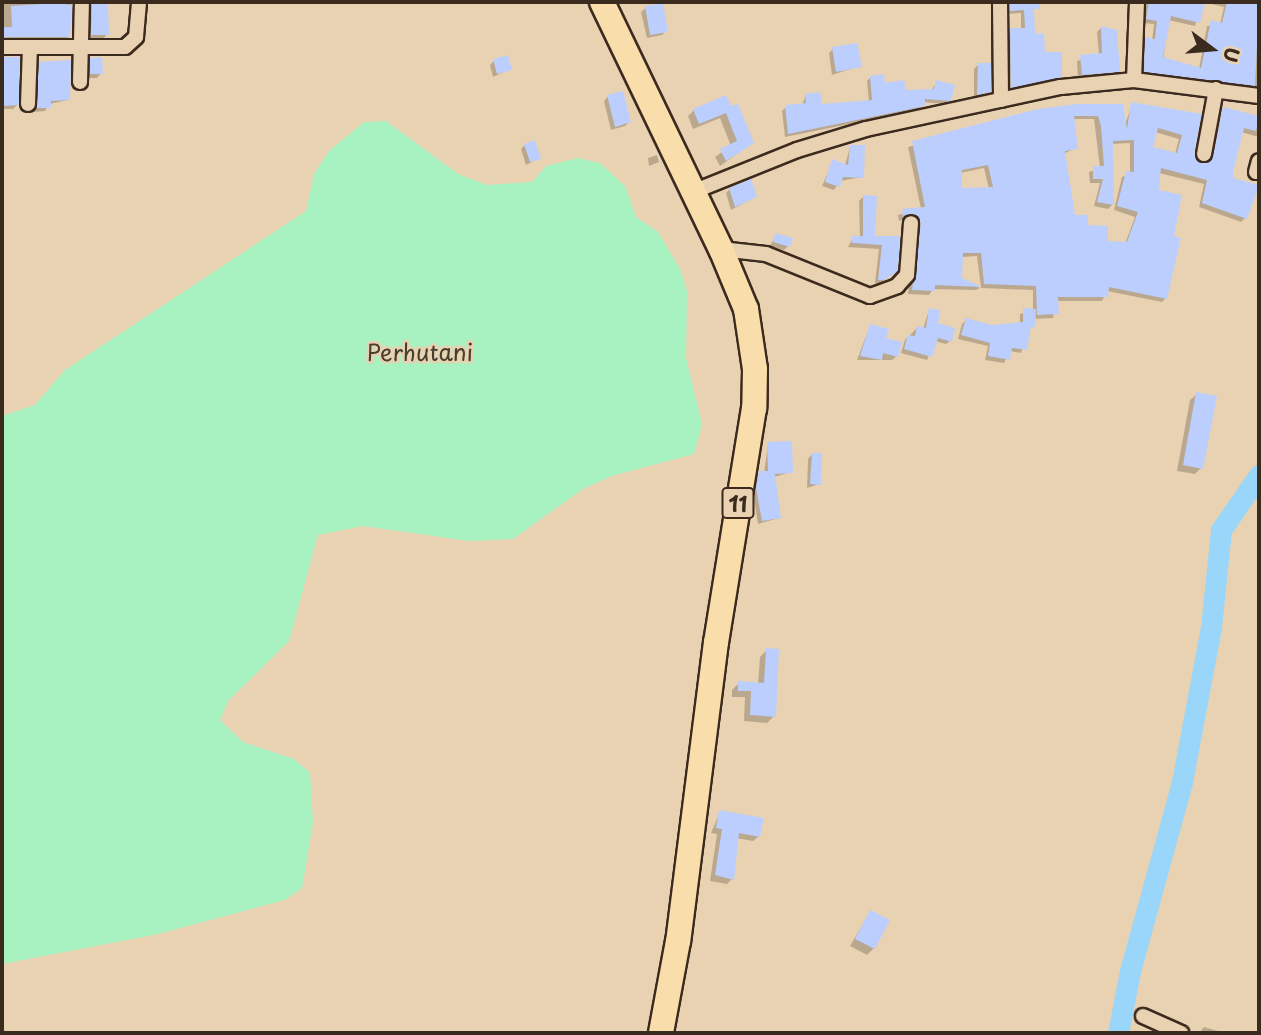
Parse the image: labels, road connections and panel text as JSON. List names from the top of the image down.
{
  "streets": {
    "highway": ["11"]
  },
  "parks": ["Perhutani"],
  "north": "right"
}
